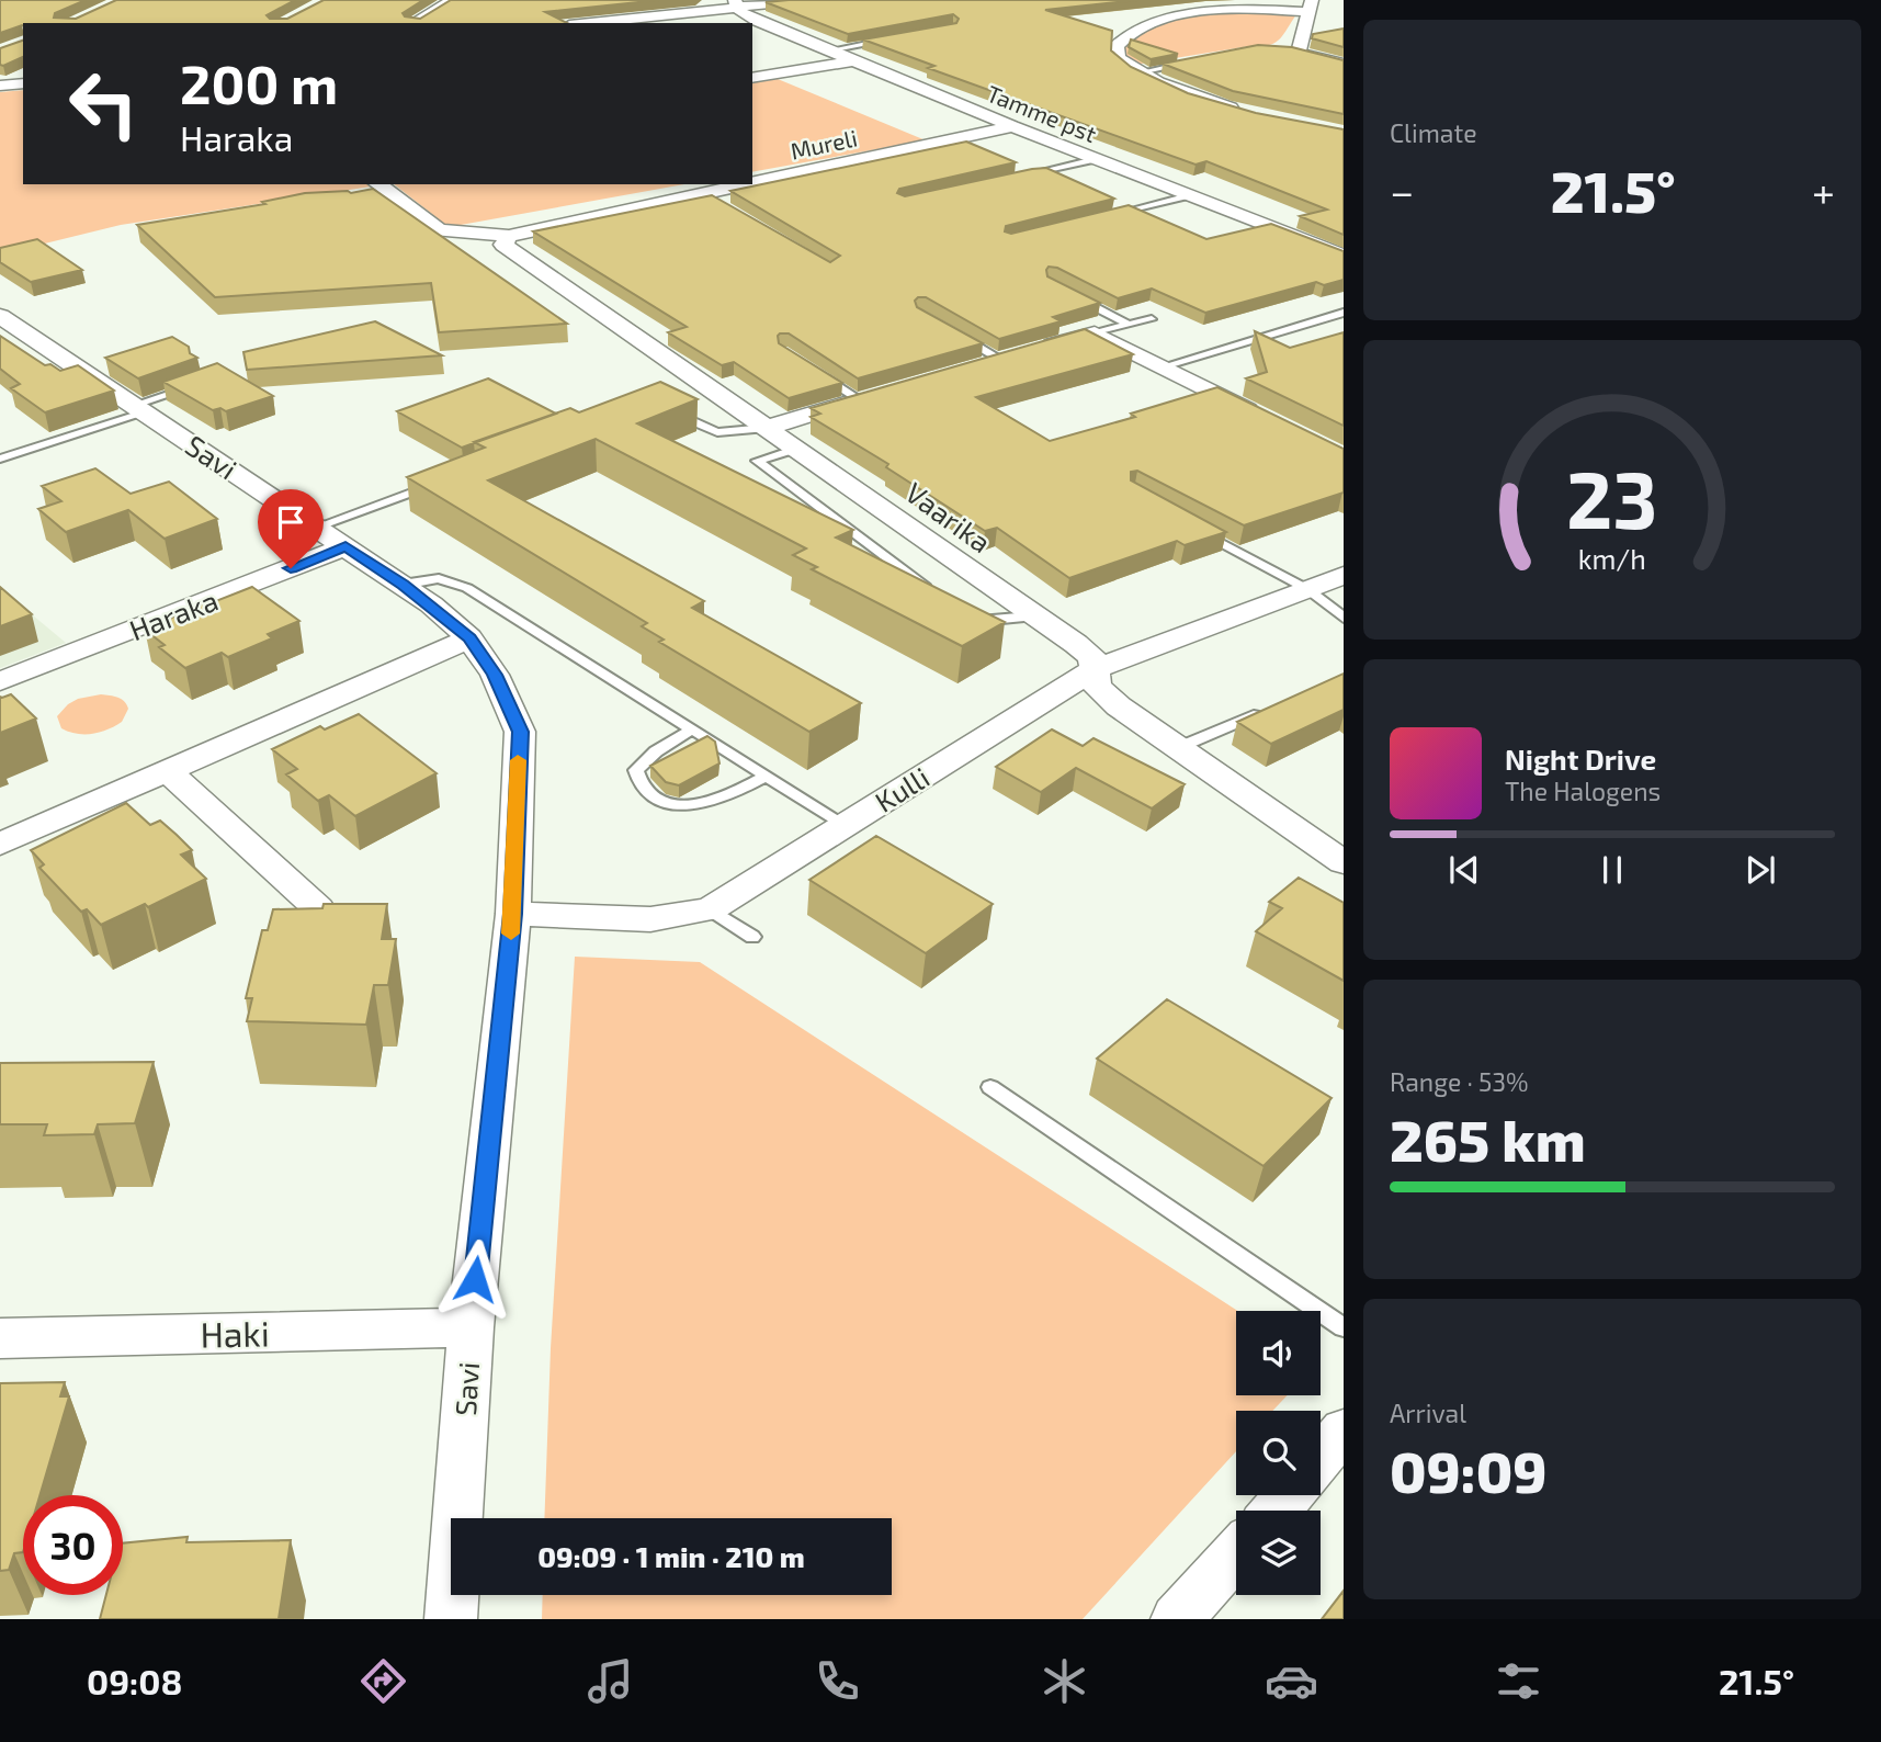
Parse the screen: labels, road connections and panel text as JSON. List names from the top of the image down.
{
  "streets": {
    "street": [
      "Tamme pst",
      "Mureli",
      "Savi",
      "Vaarika",
      "Haraka",
      "Kulli",
      "Haki"
    ]
  },
  "crossings": [
    ["Tamme pst", "Mureli"],
    ["Mureli", "Vaarika"],
    ["Savi", "Haraka"],
    ["Savi", "Haki"],
    ["Vaarika", "Kulli"]
  ],
  "page": {
    "tile": [
      "Climate",
      ["Range · 53%", "265 km"],
      ["Arrival", "09:09"]
    ],
    "turn": ["200 m", "Haraka"],
    "heat": ["−", "21.5°", "+"],
    "song": ["Night Drive", "The Halogens"],
    "limit": "30",
    "trip": "09:09 · 1 min · 210 m",
    "tabs": ["09:08", "21.5°"],
    "gauge": ["23", "km/h"]
  }
}
